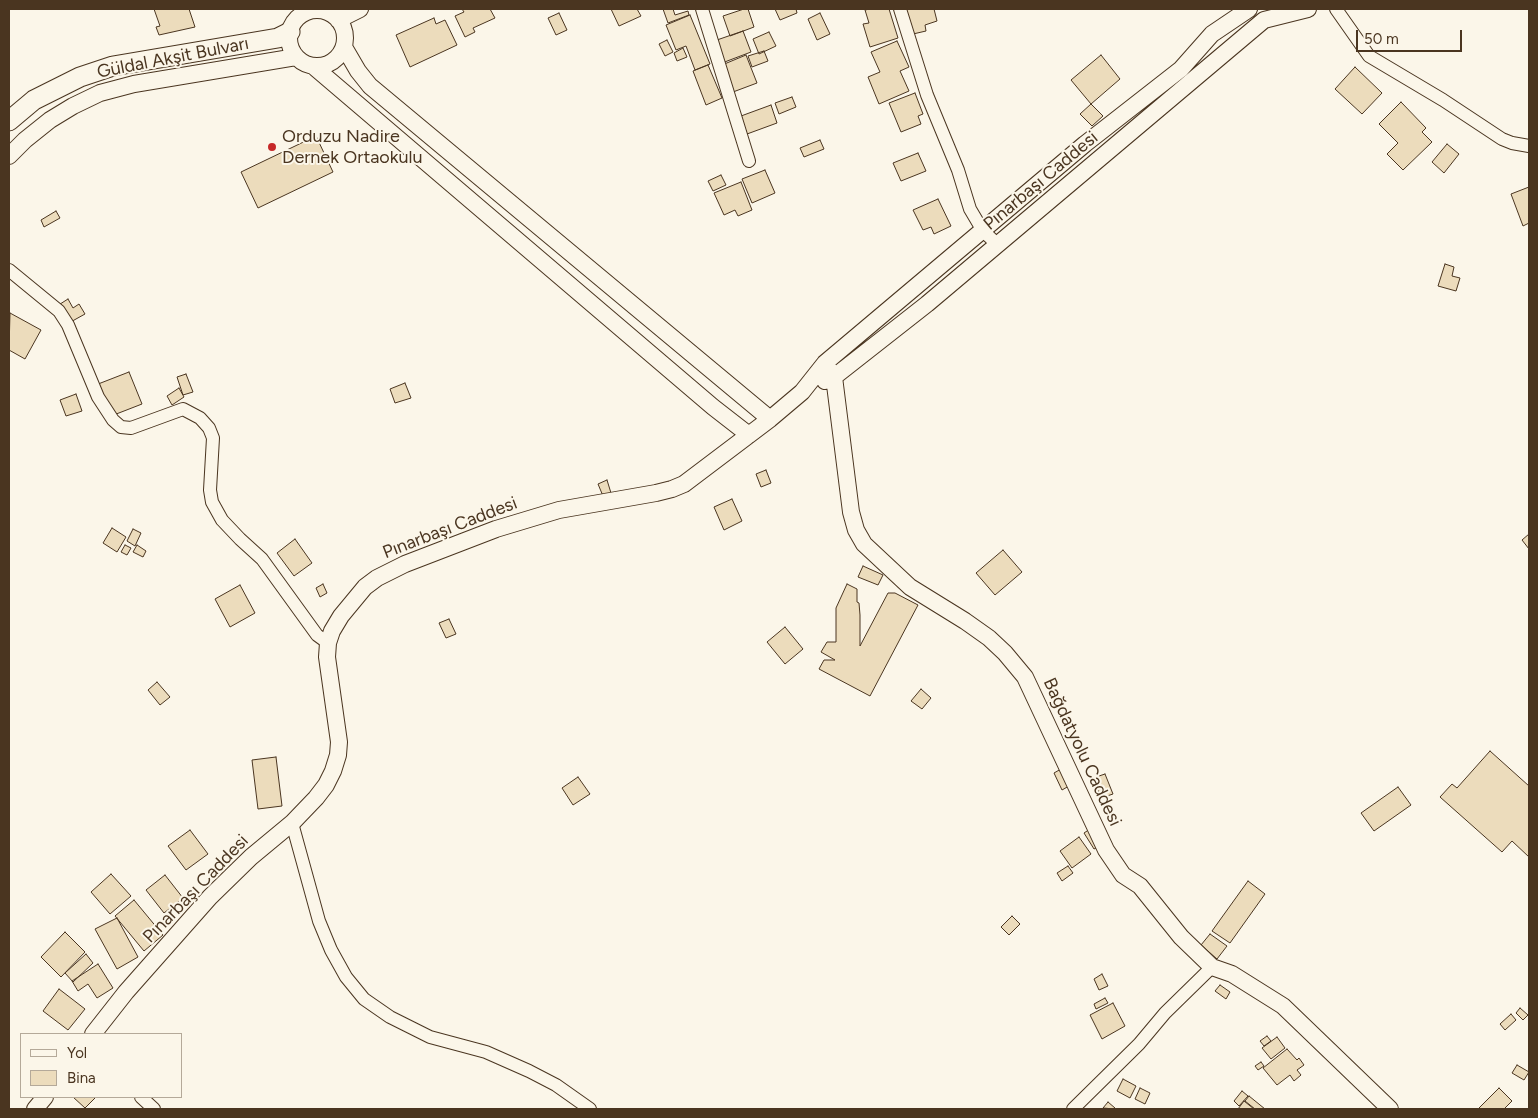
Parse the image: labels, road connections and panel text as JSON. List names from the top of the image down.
{
  "streets": {
    "main road": ["Güldal Akşit Bulvarı"],
    "street": ["Pınarbaşı Caddesi", "Bağdatyolu Caddesi"]
  },
  "crossings": [
    ["Pınarbaşı Caddesi", "Bağdatyolu Caddesi"]
  ],
  "places": ["Orduzu Nadire Dernek Ortaokulu"],
  "legend": ["Yol", "Bina"],
  "scale_bar": "50 m"
}
